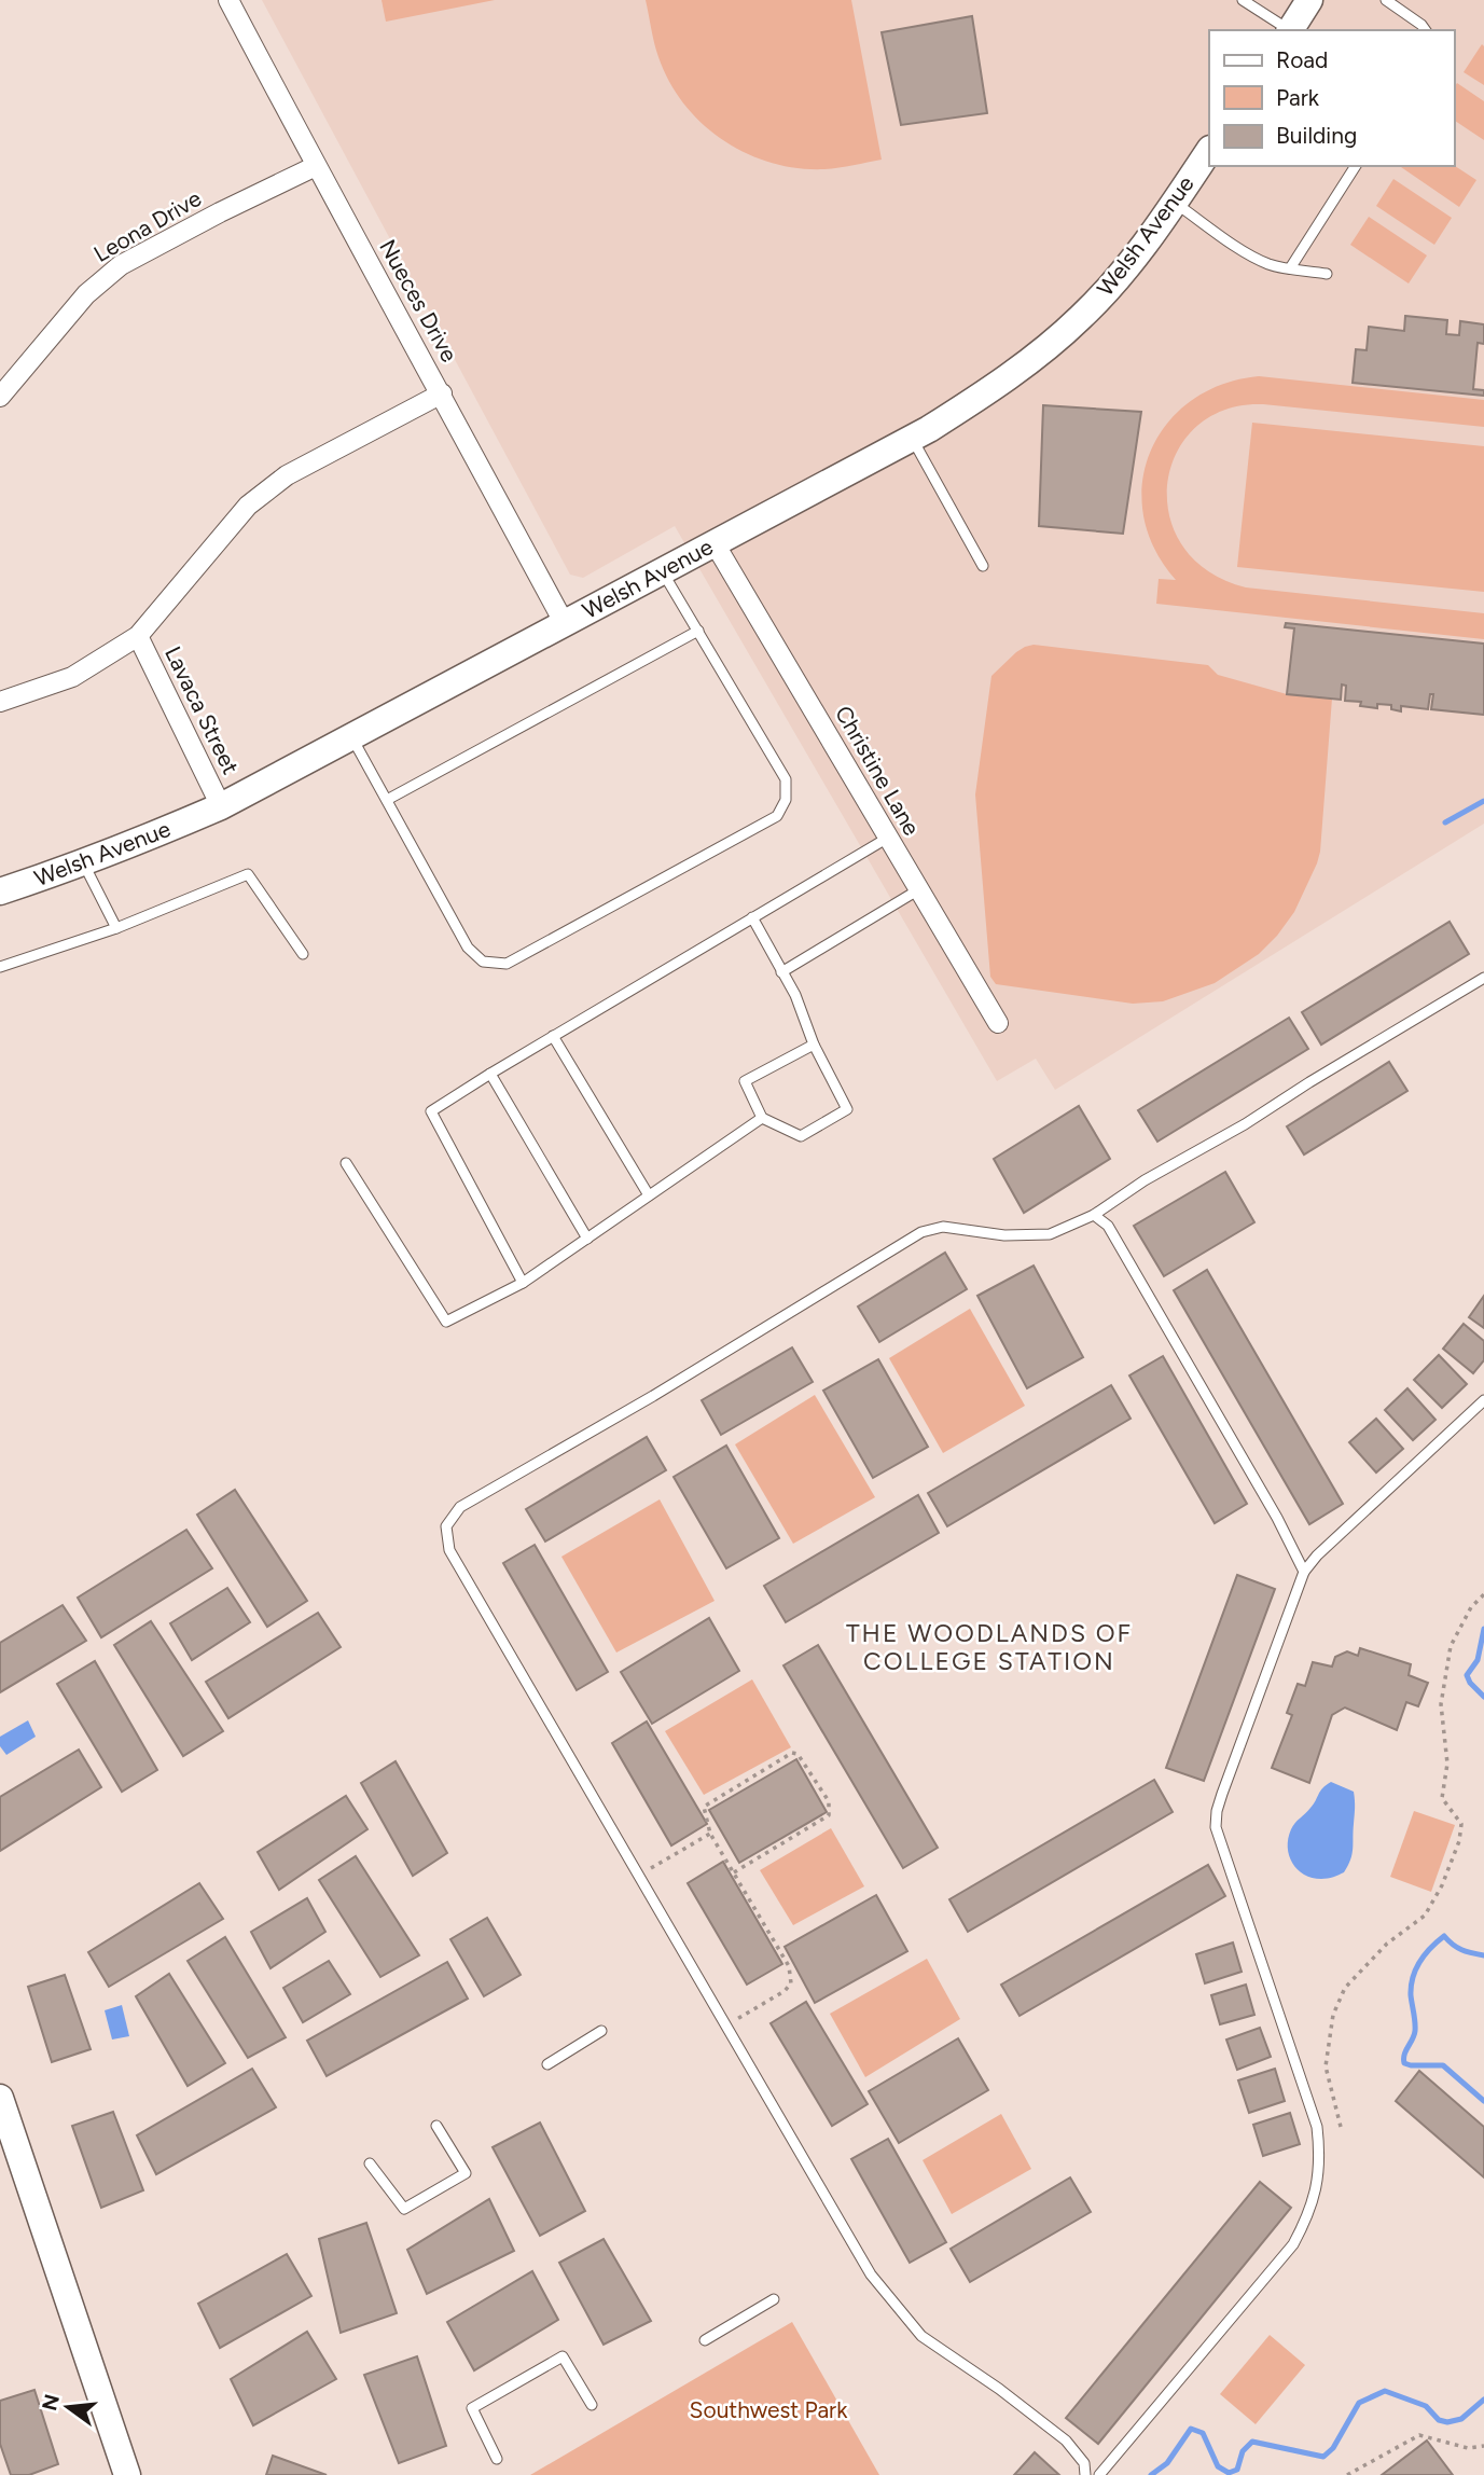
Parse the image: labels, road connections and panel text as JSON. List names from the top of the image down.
{
  "streets": {
    "main road": ["Welsh Avenue"],
    "street": [
      "Leona Drive",
      "Nueces Drive",
      "Lavaca Street",
      "Christine Lane"
    ]
  },
  "crossings": [
    ["Leona Drive", "Nueces Drive"],
    ["Welsh Avenue", "Nueces Drive"],
    ["Welsh Avenue", "Lavaca Street"],
    ["Welsh Avenue", "Christine Lane"]
  ],
  "districts": ["THE WOODLANDS OF COLLEGE STATION"],
  "parks": ["Southwest Park"],
  "legend": ["Road", "Park", "Building"],
  "north": "left"
}
